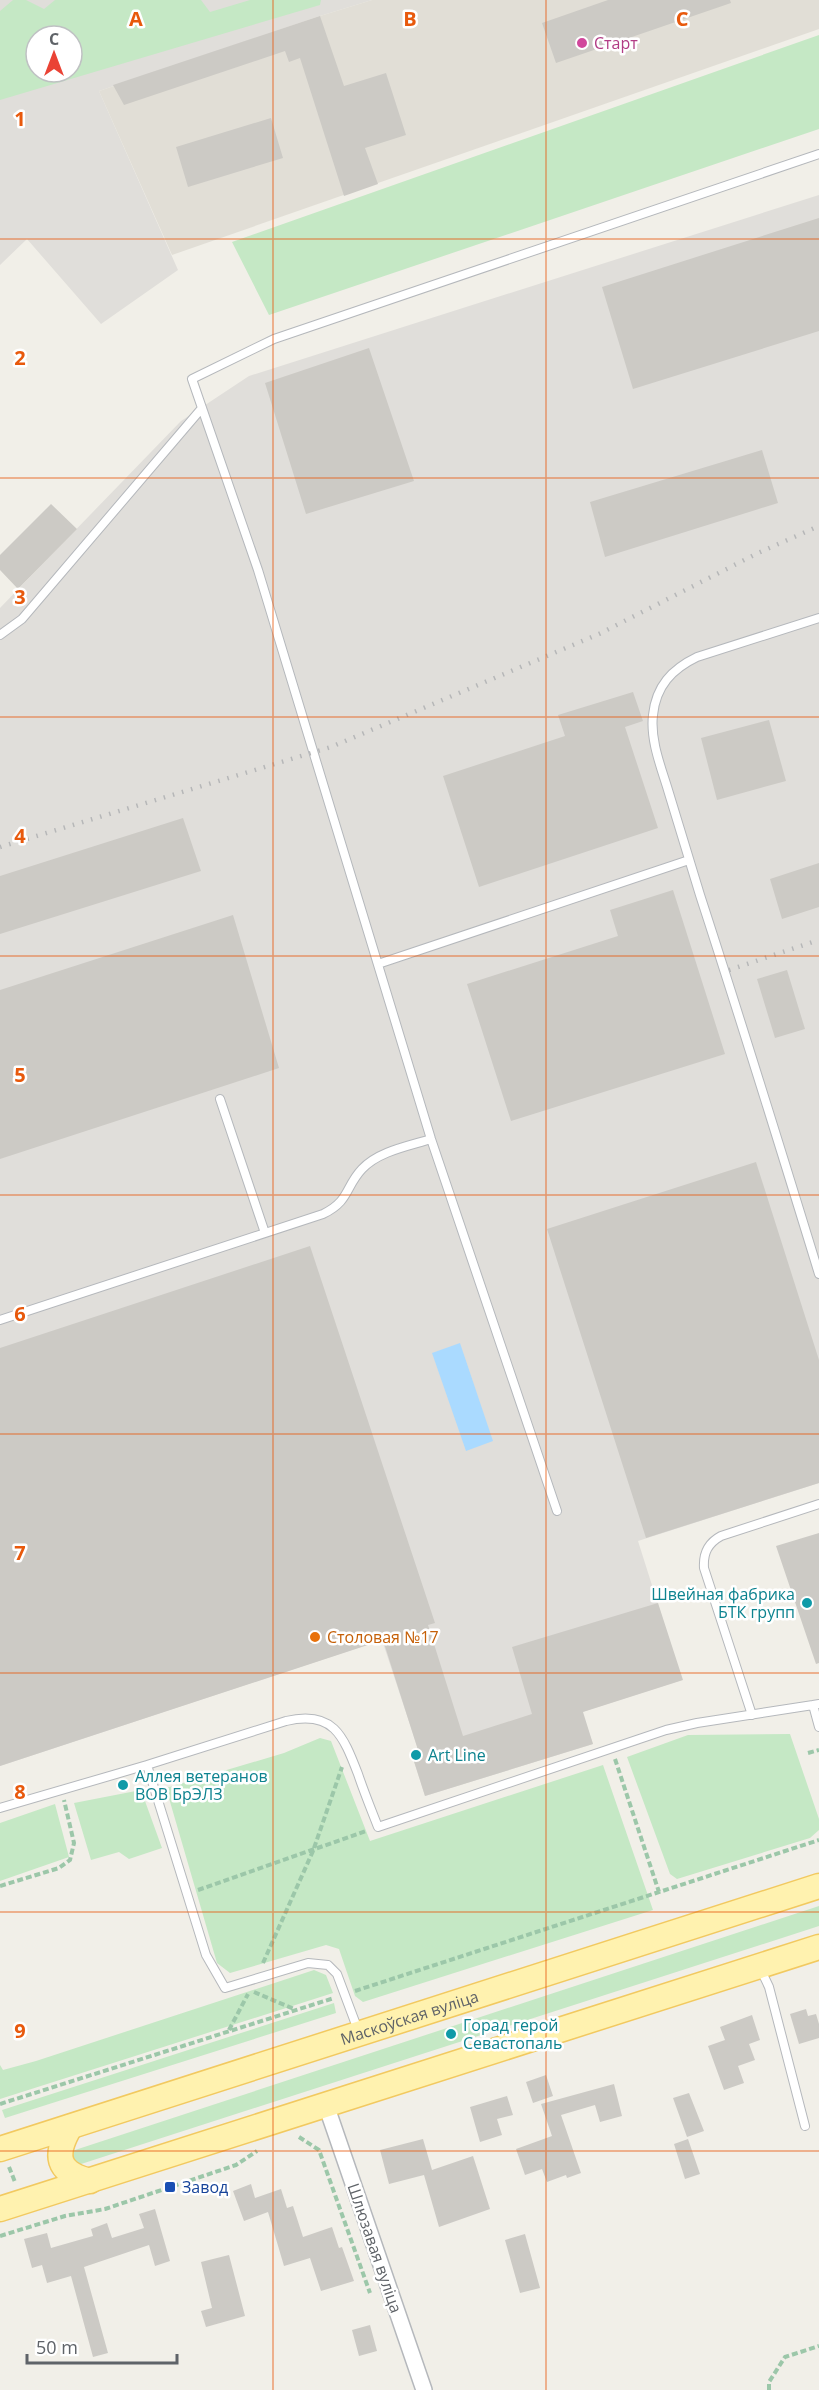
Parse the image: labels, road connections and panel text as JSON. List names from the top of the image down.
{
  "streets": {
    "main road": ["Маскоўская вуліца"],
    "street": ["Шлюзавая вуліца"]
  },
  "places": {
    "other": [
      "Старт",
      "Швейная фабрика БТК групп",
      "Столовая №17",
      "Art Line",
      "Аллея ветеранов ВОВ БрЭЛЗ",
      "Горад герой Севастопаль"
    ],
    "transit": ["Завод"]
  },
  "scale_bar": "50 m",
  "north": "top",
  "grid": {
    "columns": ["A", "B", "C"],
    "rows": [
      "1",
      "2",
      "3",
      "4",
      "5",
      "6",
      "7",
      "8",
      "9"
    ]
  }
}
